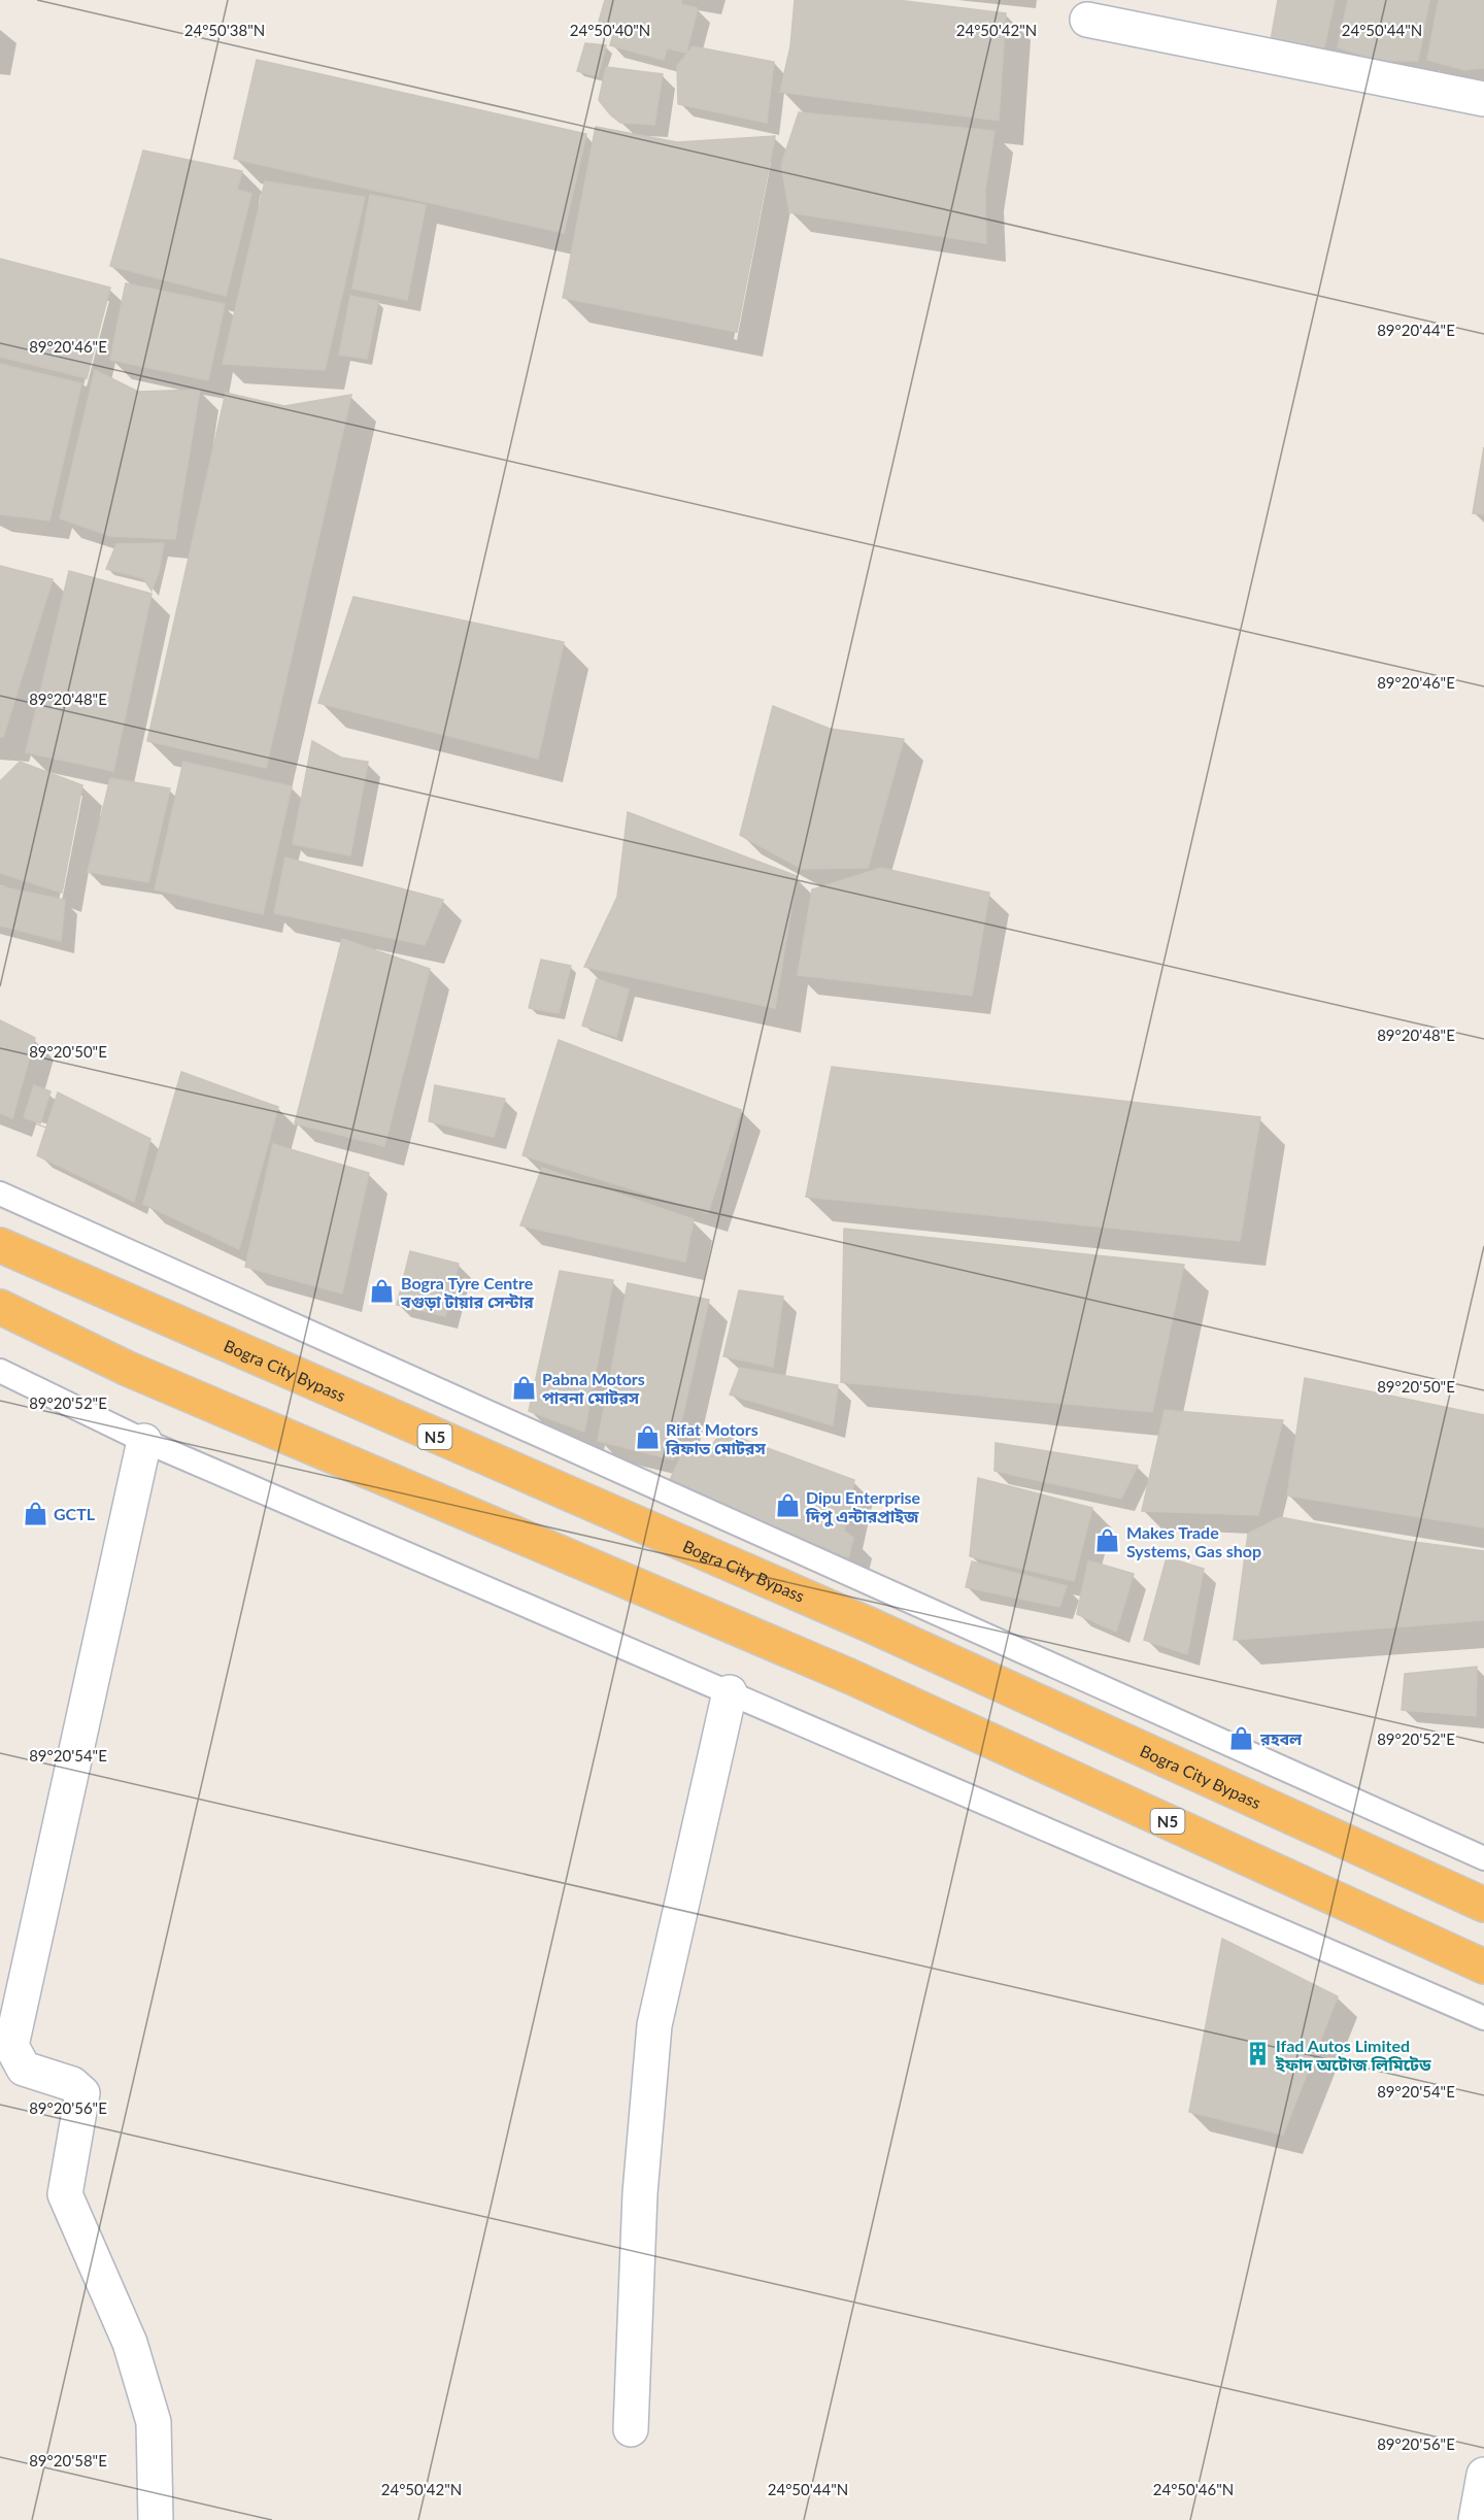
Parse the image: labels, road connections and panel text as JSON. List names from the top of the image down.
{
  "streets": {
    "highway": ["Bogra City Bypass", "N5"]
  },
  "places": {
    "shop": [
      "Bogra Tyre Centre বগুড়া টায়ার সেন্টার",
      "Pabna Motors পাবনা মোটরস",
      "Rifat Motors রিফাত মোটরস",
      "Dipu Enterprise দিপু এন্টারপ্রাইজ",
      "GCTL",
      "Makes Trade Systems, Gas shop",
      "রহবল"
    ],
    "building": ["Ifad Autos Limited ইফাদ অটোজ লিমিটেড"]
  },
  "coordinates": [
    "24°50'40\"N",
    "24°50'42\"N",
    "24°50'44\"N",
    "24°50'38\"N",
    "89°20'44\"E",
    "89°20'46\"E",
    "89°20'48\"E",
    "89°20'50\"E",
    "89°20'52\"E",
    "89°20'54\"E",
    "89°20'56\"E",
    "89°20'58\"E",
    "24°50'46\"N"
  ]
}
